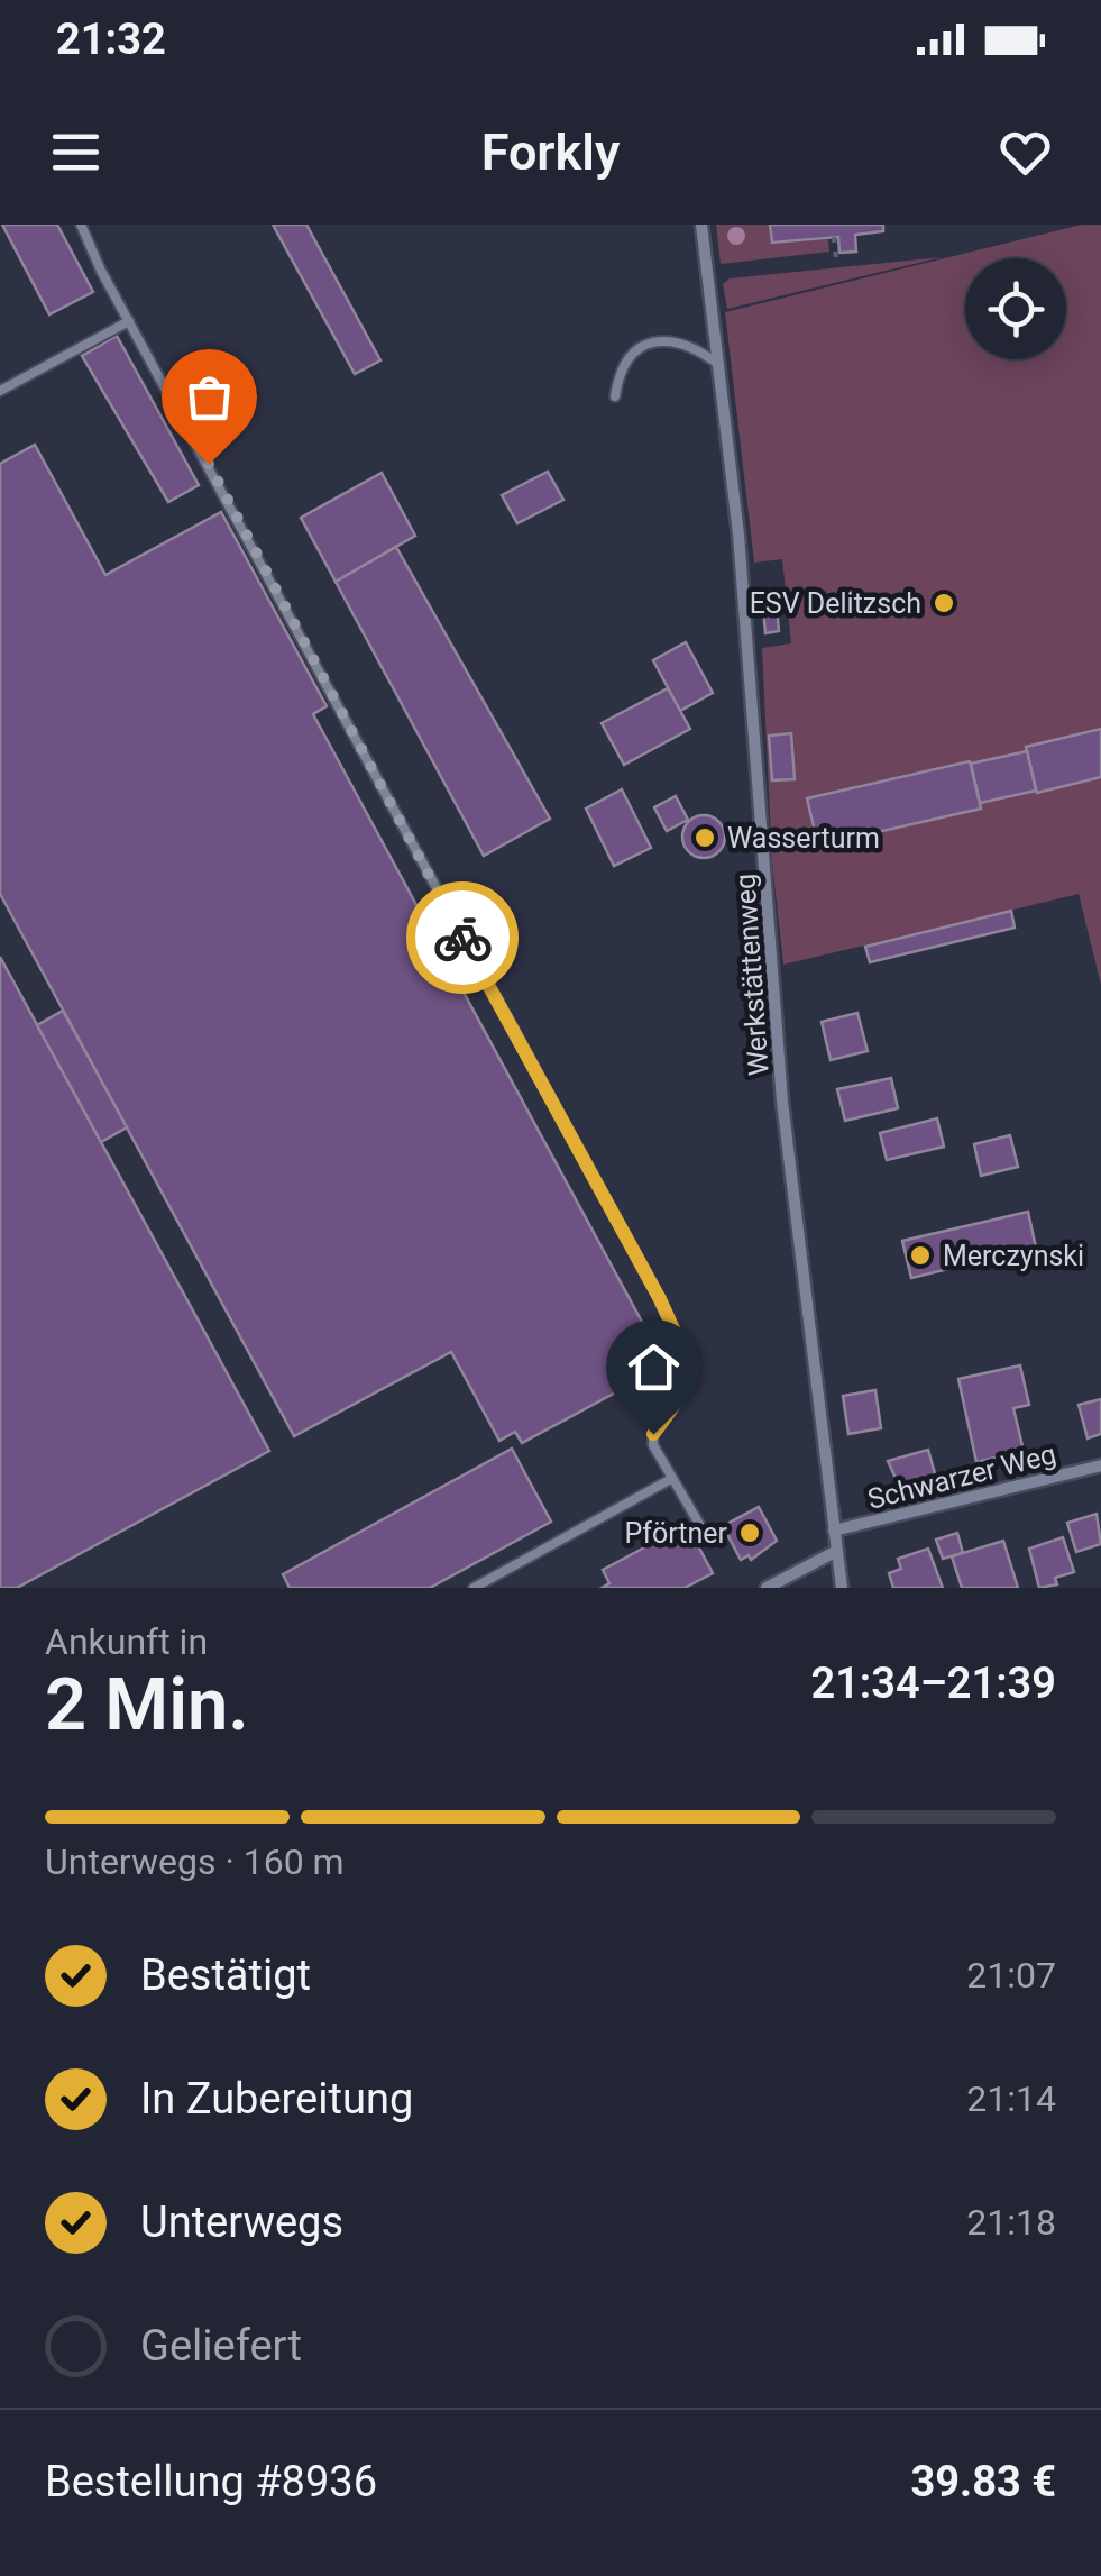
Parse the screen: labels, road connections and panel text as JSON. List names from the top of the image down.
{
  "streets": {
    "street": ["Werkstättenweg", "Schwarzer Weg"]
  },
  "crossings": [
    ["Werkstättenweg", "Schwarzer Weg"]
  ],
  "places": [
    "ESV Delitzsch",
    "Wasserturm",
    "Merczynski",
    "Pförtner"
  ],
  "page": {
    "status": "21:32",
    "header": "Forkly",
    "heading": ["2 Min.", "Ankunft in", "21:34–21:39"],
    "panel": ["Bestellung #8936", "39.83 €"],
    "bar": "Unterwegs · 160 m",
    "list": [
      ["Bestätigt", "21:07"],
      ["In Zubereitung", "21:14"],
      ["Unterwegs", "21:18"],
      "Geliefert"
    ]
  }
}
